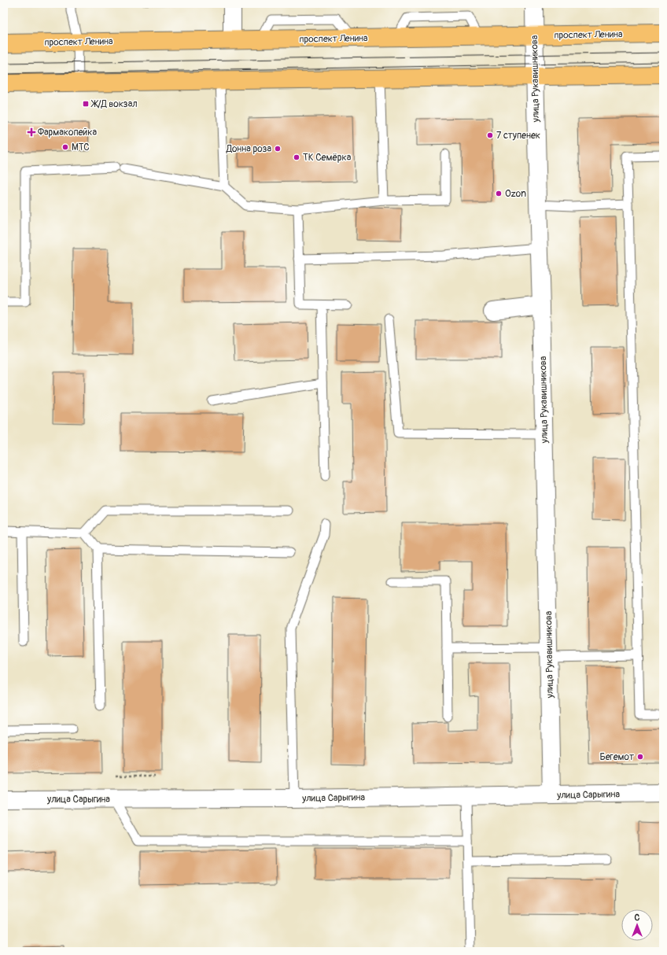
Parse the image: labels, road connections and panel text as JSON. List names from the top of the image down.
{
  "streets": {
    "main road": ["проспект Ленина"],
    "street": ["улица Рукавишникова", "улица Сарыгина"]
  },
  "crossings": [
    ["проспект Ленина", "улица Рукавишникова"],
    ["улица Рукавишникова", "улица Сарыгина"]
  ],
  "places": {
    "transit": ["Ж/Д вокзал"],
    "health": ["Фармакопейка"],
    "other": [
      "7 ступенек",
      "МТС",
      "Донна роза",
      "ТК Семёрка",
      "Ozon",
      "Бегемот"
    ]
  },
  "north": "top"
}
